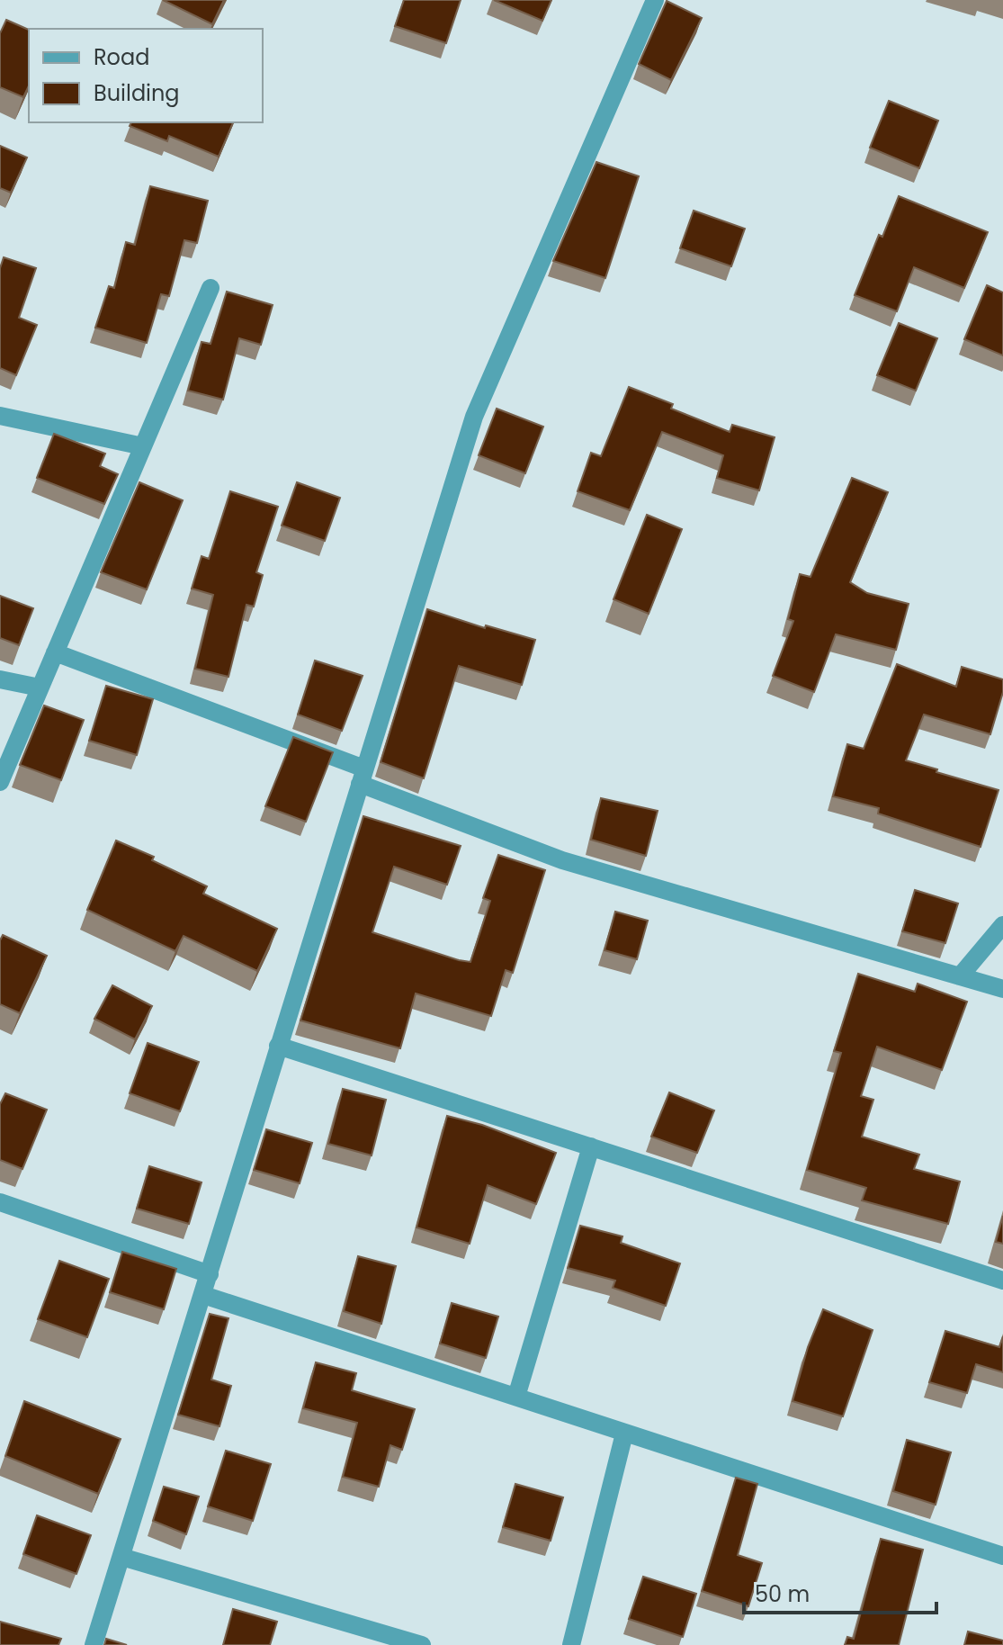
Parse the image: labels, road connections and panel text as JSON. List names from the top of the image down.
{
  "legend": ["Road", "Building"],
  "scale_bar": "50 m"
}
